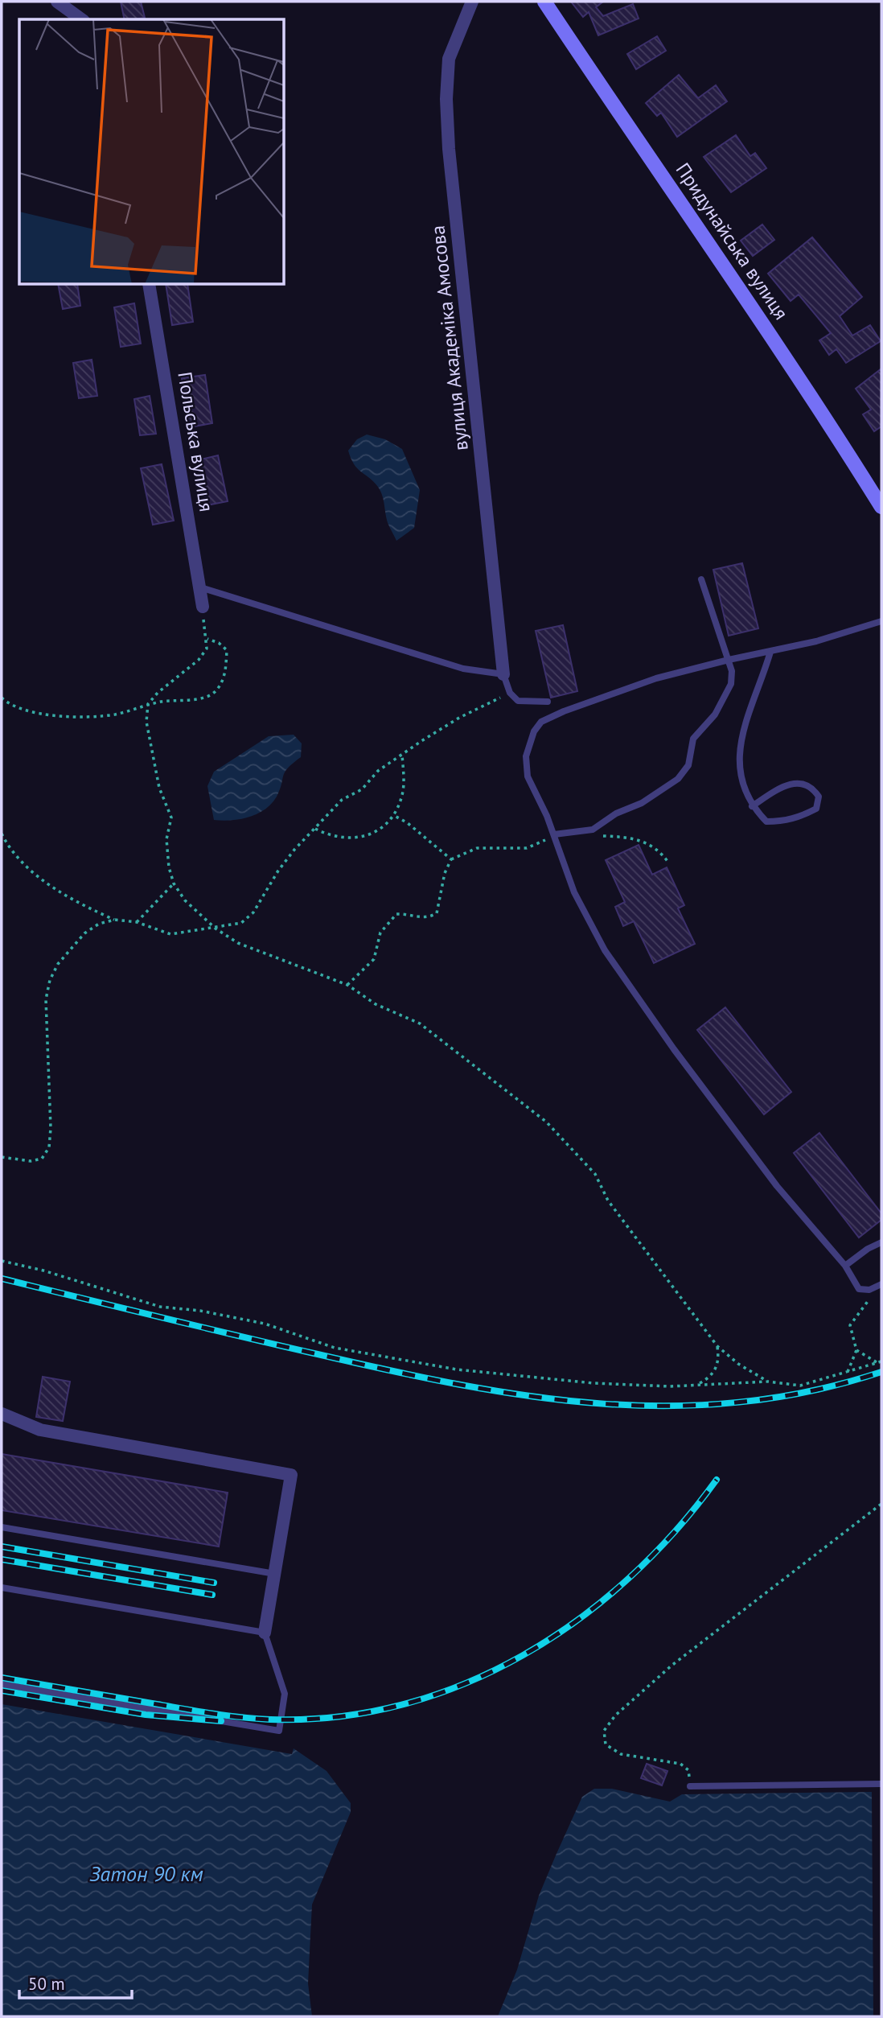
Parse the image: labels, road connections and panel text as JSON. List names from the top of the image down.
{
  "streets": {
    "main road": ["Придунайська вулиця"],
    "street": ["вулиця Академіка Амосова", "Польська вулиця"]
  },
  "water": ["Затон 90 км"],
  "scale_bar": "50 m"
}
